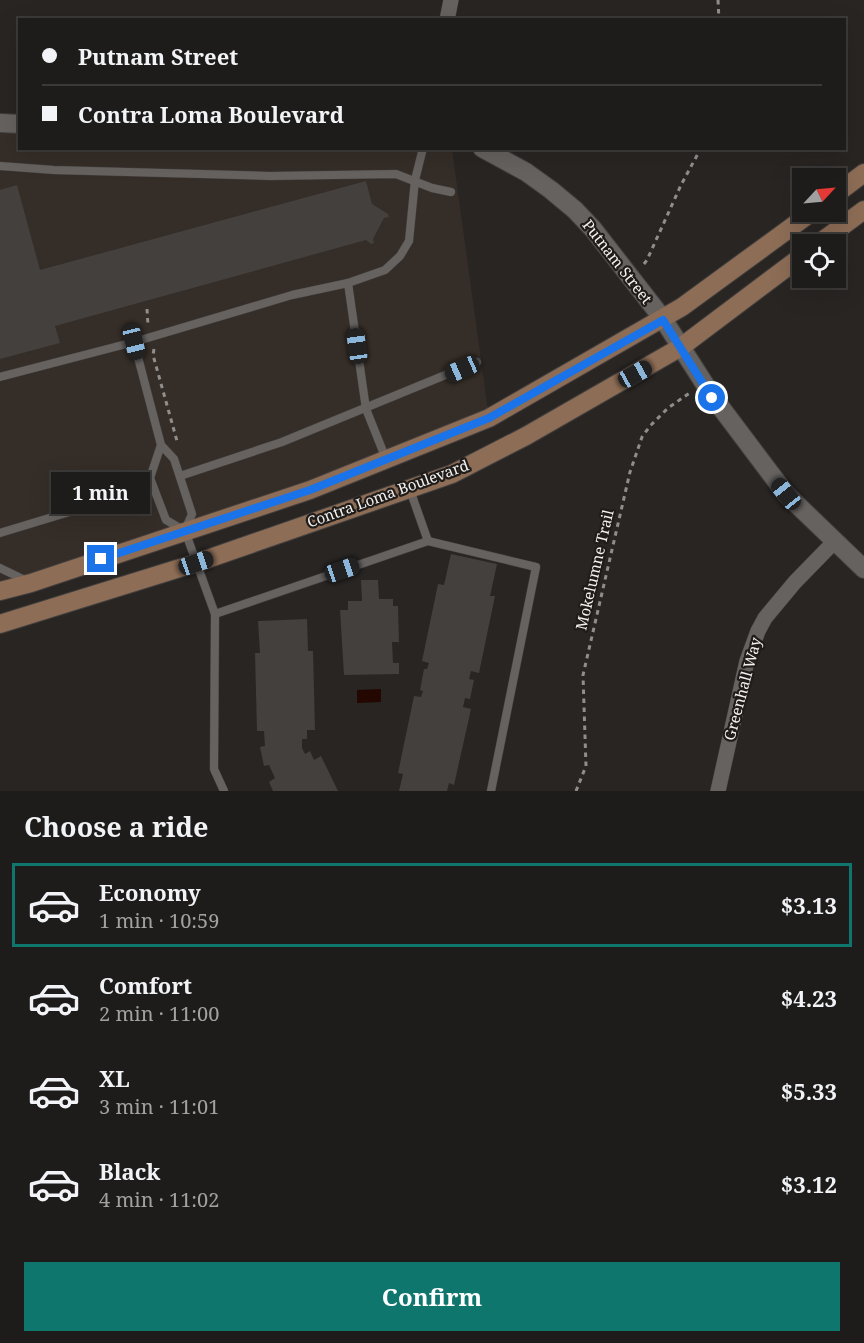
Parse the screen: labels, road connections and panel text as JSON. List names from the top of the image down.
{
  "streets": {
    "main road": ["Contra Loma Boulevard"],
    "street": ["Putnam Street", "Greenhall Way"],
    "path": ["Mokelumne Trail"]
  },
  "crossings": [
    ["Putnam Street", "Contra Loma Boulevard"],
    ["Putnam Street", "Mokelumne Trail"],
    ["Putnam Street", "Greenhall Way"]
  ],
  "north": "top right",
  "page": {
    "banner": ["Putnam Street", "Contra Loma Boulevard"],
    "bubble": "1 min",
    "heading": "Choose a ride",
    "list": [
      {
        "name": "Economy",
        "note": "1 min · 10:59",
        "value": "$3.13"
      },
      {
        "name": "Comfort",
        "note": "2 min · 11:00",
        "value": "$4.23"
      },
      {
        "name": "XL",
        "note": "3 min · 11:01",
        "value": "$5.33"
      },
      {
        "name": "Black",
        "note": "4 min · 11:02",
        "value": "$3.12"
      }
    ],
    "buttons": "Confirm"
  }
}
